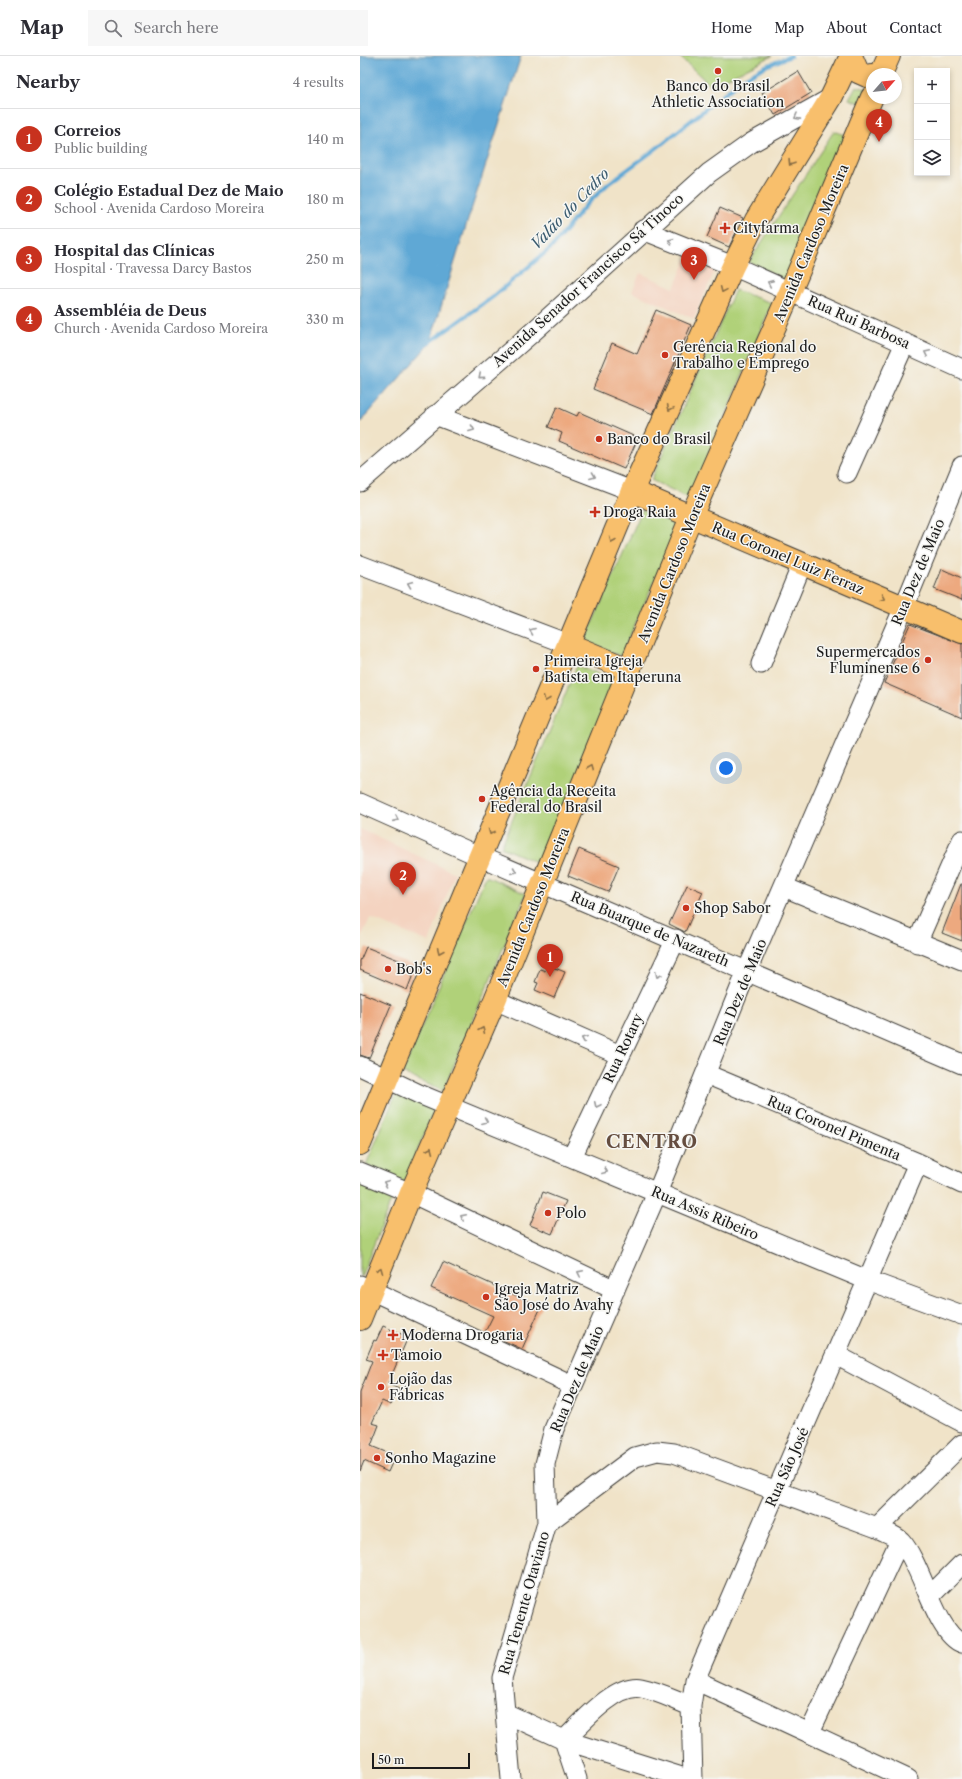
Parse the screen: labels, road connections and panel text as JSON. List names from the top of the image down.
{
  "streets": {
    "main road": ["Avenida Cardoso Moreira", "Rua Coronel Luiz Ferraz"],
    "street": [
      "Avenida Senador Francisco Sá Tinoco",
      "Rua Rui Barbosa",
      "Rua Dez de Maio",
      "Rua Buarque de Nazareth",
      "Rua Rotary",
      "Rua Coronel Pimenta",
      "Rua Assis Ribeiro",
      "Rua São José",
      "Rua Tenente Otaviano"
    ]
  },
  "crossings": [
    ["Avenida Cardoso Moreira", "Rua Rui Barbosa"],
    ["Avenida Cardoso Moreira", "Rua Coronel Luiz Ferraz"],
    ["Avenida Cardoso Moreira", "Rua Buarque de Nazareth"],
    ["Avenida Cardoso Moreira", "Rua Assis Ribeiro"],
    ["Avenida Senador Francisco Sá Tinoco", "Rua Rui Barbosa"],
    ["Avenida Senador Francisco Sá Tinoco", "Rua Coronel Luiz Ferraz"],
    ["Rua Coronel Luiz Ferraz", "Rua Dez de Maio"],
    ["Rua Dez de Maio", "Rua Buarque de Nazareth"],
    ["Rua Dez de Maio", "Rua Coronel Pimenta"],
    ["Rua Dez de Maio", "Rua Assis Ribeiro"],
    ["Rua Dez de Maio", "Rua Tenente Otaviano"],
    ["Rua Buarque de Nazareth", "Rua Rotary"],
    ["Rua Rotary", "Rua Assis Ribeiro"],
    ["Rua Coronel Pimenta", "Rua São José"],
    ["Rua Assis Ribeiro", "Rua São José"]
  ],
  "one_way": ["Avenida Senador Francisco Sá Tinoco", "Rua Rui Barbosa", "Rua Rotary"],
  "districts": ["CENTRO"],
  "water": ["Valão do Cedro"],
  "places": {
    "other": [
      "Banco do Brasil Athletic Association",
      "Gerência Regional do Trabalho e Emprego",
      "Banco do Brasil",
      "Supermercados Fluminense 6",
      "Primeira Igreja Batista em Itaperuna",
      "Agência da Receita Federal do Brasil",
      "Shop Sabor",
      "Bob's",
      "Polo",
      "Igreja Matriz São José do Avahy",
      "Lojão das Fábricas",
      "Sonho Magazine"
    ],
    "health": [
      "Cityfarma",
      "Droga Raia",
      "Moderna Drogaria",
      "Tamoio"
    ]
  },
  "scale_bar": "50 m",
  "north": "top right",
  "page": {
    "header": "Map",
    "search": "Search here",
    "nav": [
      "Home",
      "Map",
      "About",
      "Contact"
    ],
    "heading": ["Nearby", "4 results"],
    "map_buttons": ["+", "−"],
    "list": [
      {
        "mark": "1",
        "name": "Correios",
        "note": "Public building",
        "value": "140 m"
      },
      {
        "mark": "2",
        "name": "Colégio Estadual Dez de Maio",
        "note": "School · Avenida Cardoso Moreira",
        "value": "180 m"
      },
      {
        "mark": "3",
        "name": "Hospital das Clínicas",
        "note": "Hospital · Travessa Darcy Bastos",
        "value": "250 m"
      },
      {
        "mark": "4",
        "name": "Assembléia de Deus",
        "note": "Church · Avenida Cardoso Moreira",
        "value": "330 m"
      }
    ],
    "pins": [
      "4",
      "3",
      "2",
      "1"
    ],
    "scale": "50 m"
  }
}
